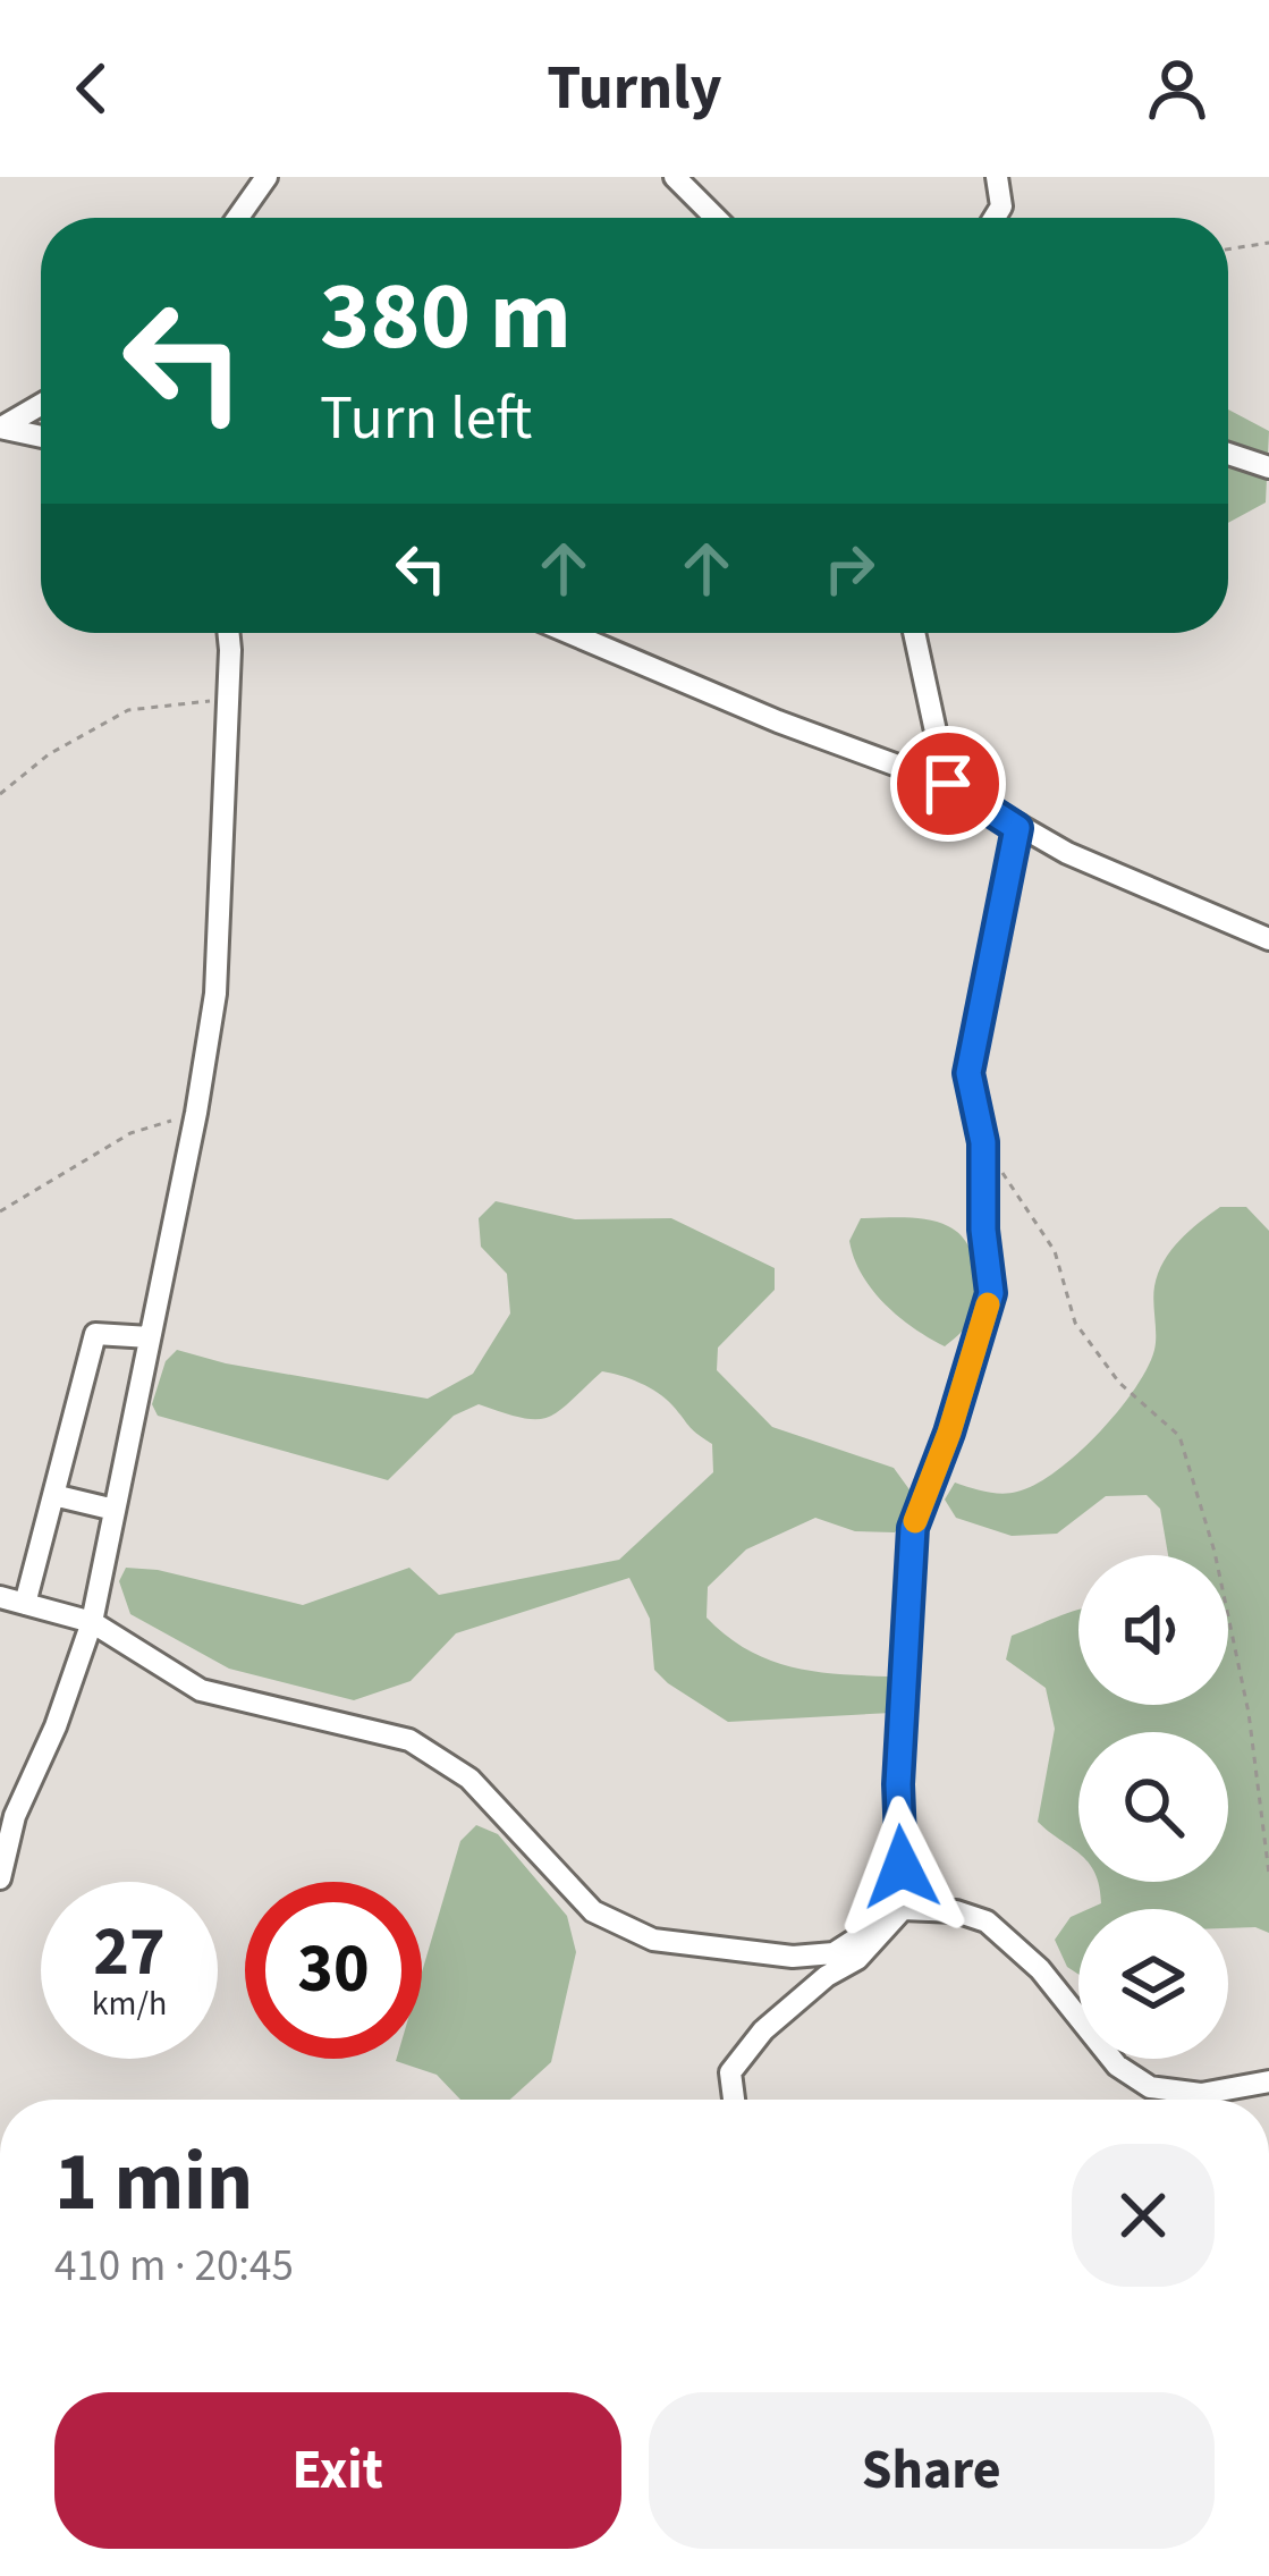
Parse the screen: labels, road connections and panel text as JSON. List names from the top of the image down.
{
  "page": {
    "header": "Turnly",
    "turn": ["380 m", "Turn left"],
    "speed": "27 km/h",
    "limit": "30",
    "heading": ["1 min", "410 m · 20:45"],
    "buttons": ["Exit", "Share"]
  }
}
